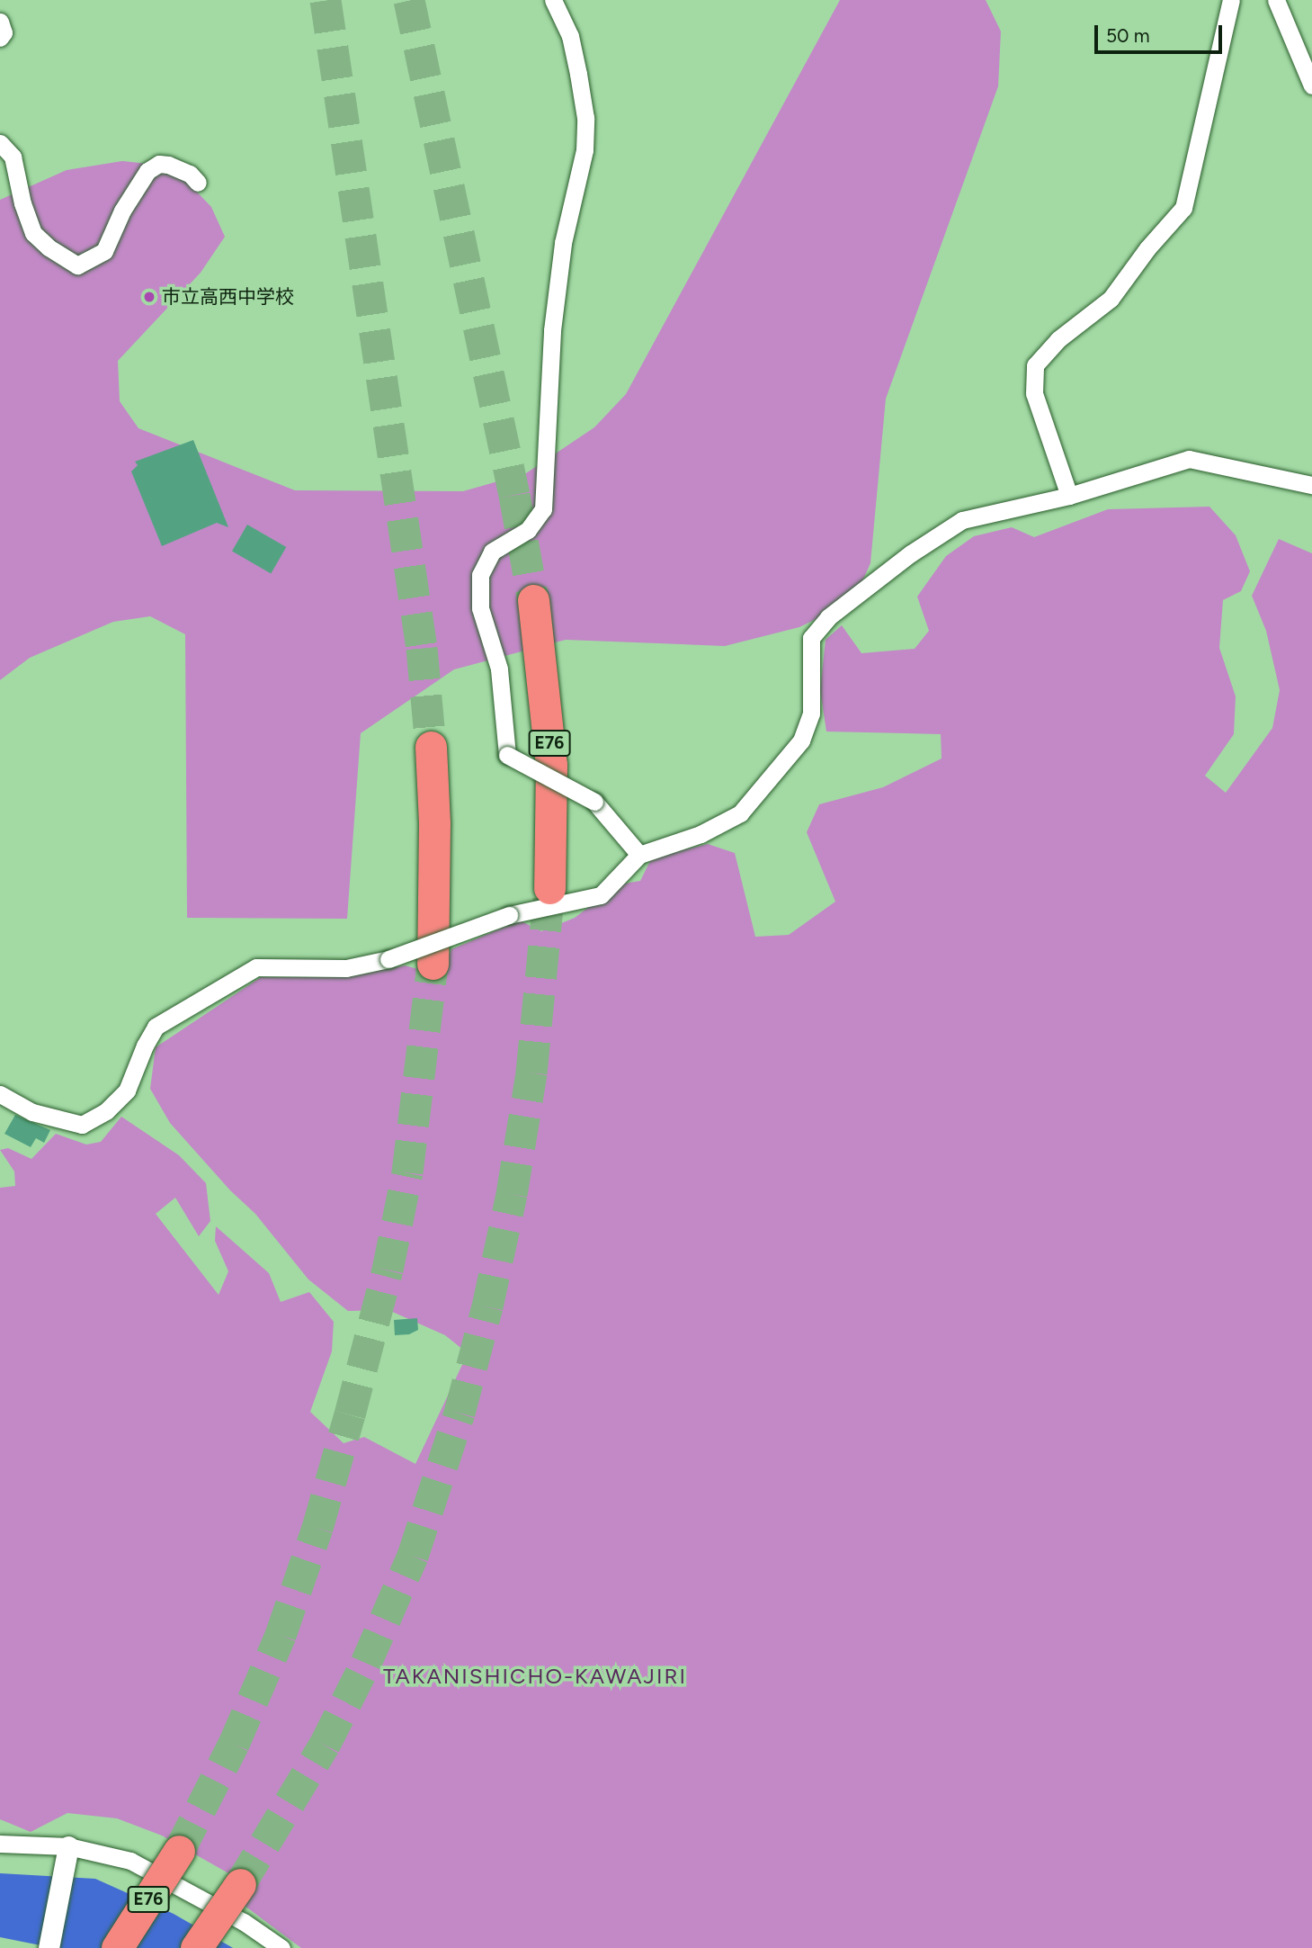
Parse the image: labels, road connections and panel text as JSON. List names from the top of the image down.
{
  "streets": {
    "highway": ["E76"]
  },
  "districts": ["TAKANISHICHO-KAWAJIRI"],
  "places": ["市立高西中学校"],
  "scale_bar": "50 m"
}
